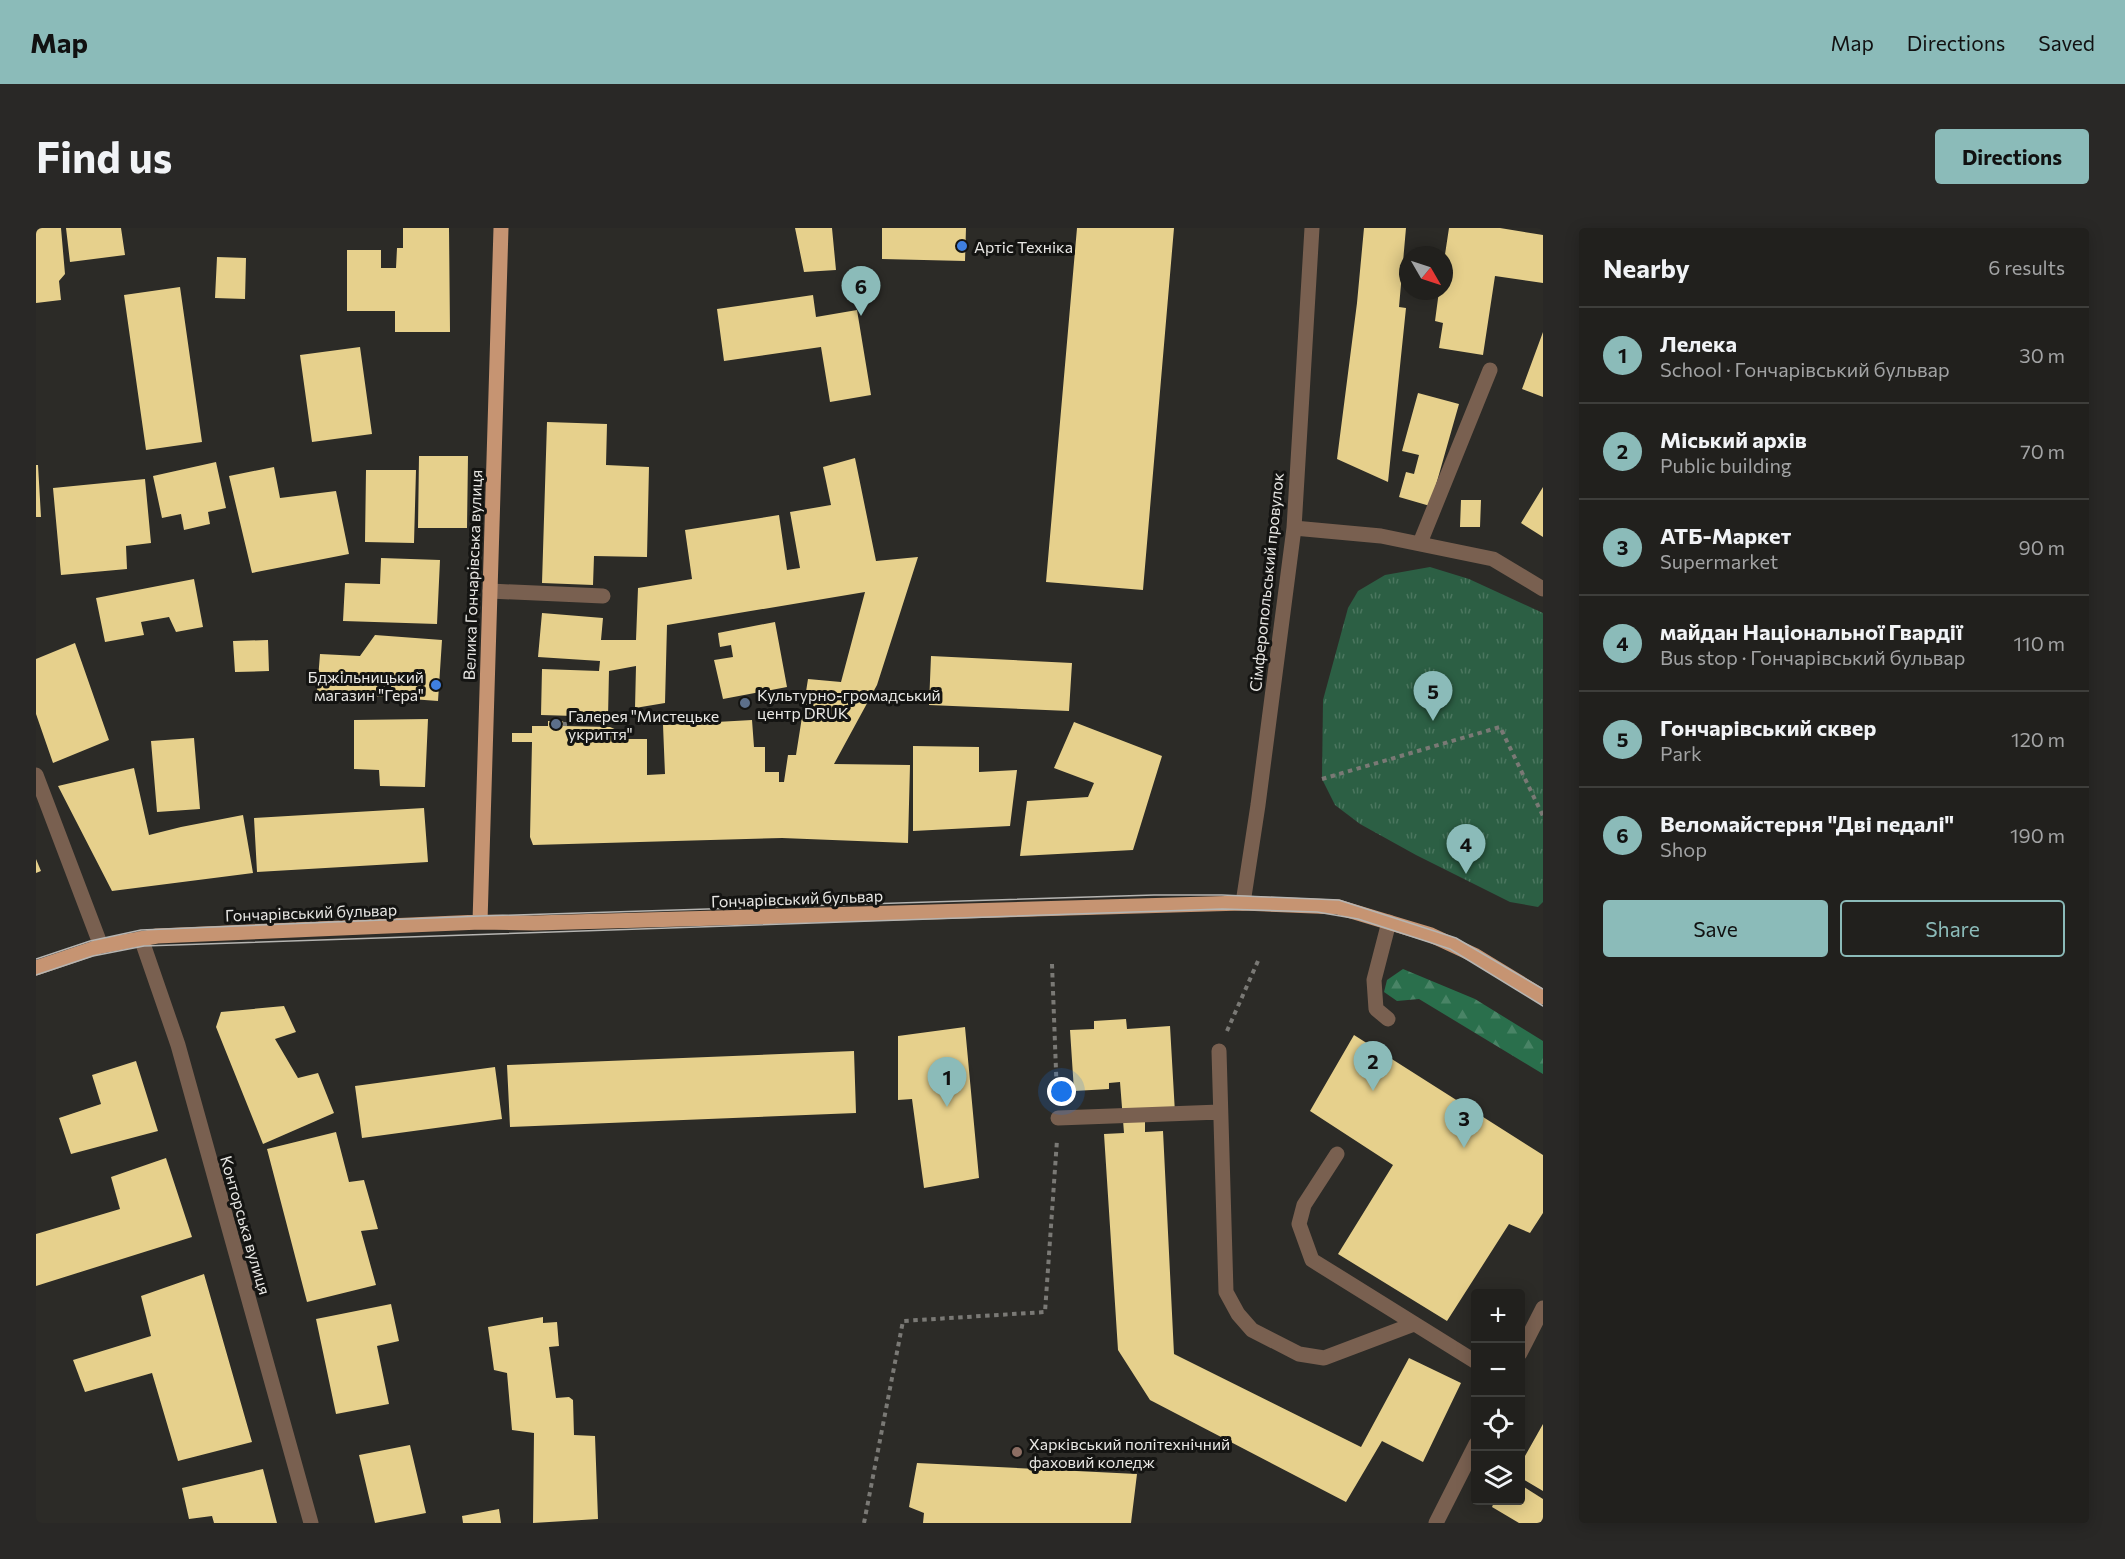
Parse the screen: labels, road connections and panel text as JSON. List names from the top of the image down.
{
  "streets": {
    "main road": ["Велика Гончарівська вулиця", "Гончарівський бульвар"],
    "street": ["Сімферопольський провулок", "Конторська вулиця"]
  },
  "crossings": [
    ["Велика Гончарівська вулиця", "Гончарівський бульвар"],
    ["Сімферопольський провулок", "Гончарівський бульвар"],
    ["Гончарівський бульвар", "Конторська вулиця"]
  ],
  "places": [
    "Артіс Техніка",
    "Бджільницький магазин \"Гера\"",
    "Культурно-громадський центр DRUK",
    "Галерея \"Мистецьке укриття\"",
    "Харківський політехнічний фаховий коледж"
  ],
  "north": "bottom right",
  "page": {
    "header": "Map",
    "nav": ["Map", "Directions", "Saved"],
    "buttons": [
      "Directions",
      ["Save", "Share"]
    ],
    "title": "Find us",
    "heading": ["Nearby", "6 results"],
    "pins": [
      "6",
      "5",
      "4",
      "2",
      "1",
      "3"
    ],
    "list": [
      {
        "mark": "1",
        "name": "Лелека",
        "note": "School · Гончарівський бульвар",
        "value": "30 m"
      },
      {
        "mark": "2",
        "name": "Міський архів",
        "note": "Public building",
        "value": "70 m"
      },
      {
        "mark": "3",
        "name": "АТБ-Маркет",
        "note": "Supermarket",
        "value": "90 m"
      },
      {
        "mark": "4",
        "name": "майдан Національної Гвардії",
        "note": "Bus stop · Гончарівський бульвар",
        "value": "110 m"
      },
      {
        "mark": "5",
        "name": "Гончарівський сквер",
        "note": "Park",
        "value": "120 m"
      },
      {
        "mark": "6",
        "name": "Веломайстерня \"Дві педалі\"",
        "note": "Shop",
        "value": "190 m"
      }
    ],
    "map_buttons": ["+", "−"]
  }
}
